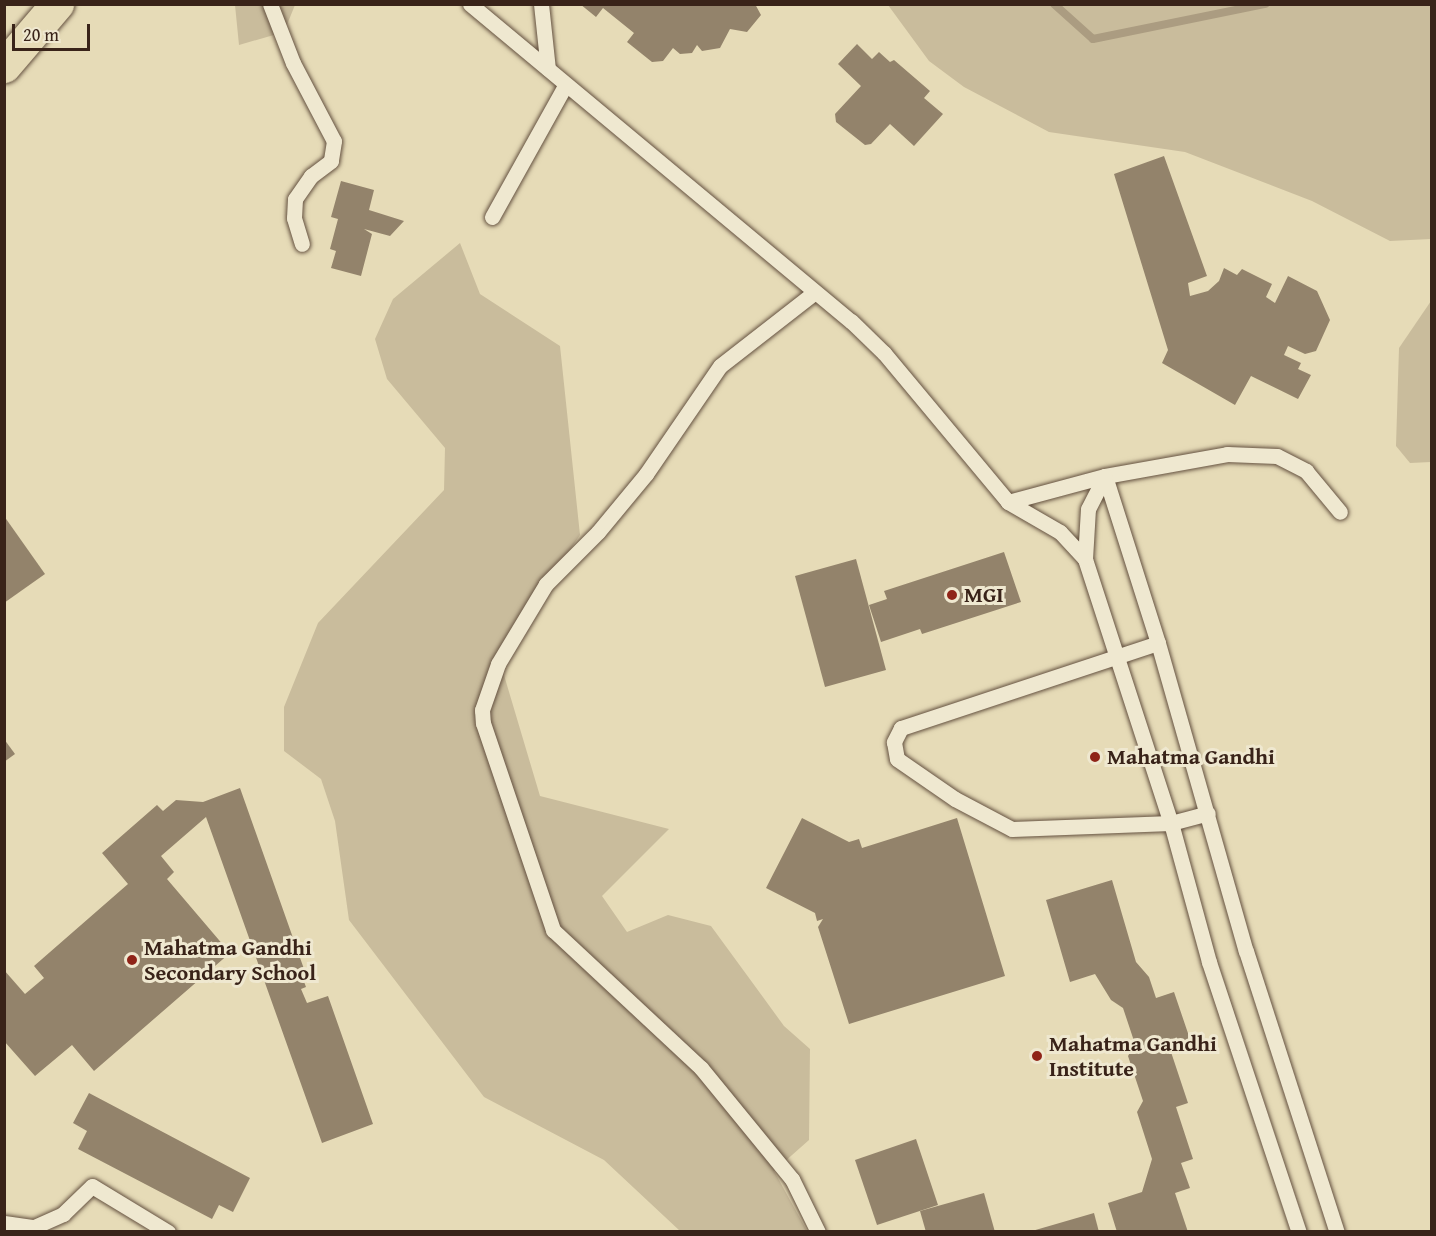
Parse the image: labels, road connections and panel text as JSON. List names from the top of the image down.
{
  "places": [
    "MGI",
    "Mahatma Gandhi",
    "Mahatma Gandhi Secondary School",
    "Mahatma Gandhi Institute"
  ],
  "scale_bar": "20 m"
}
